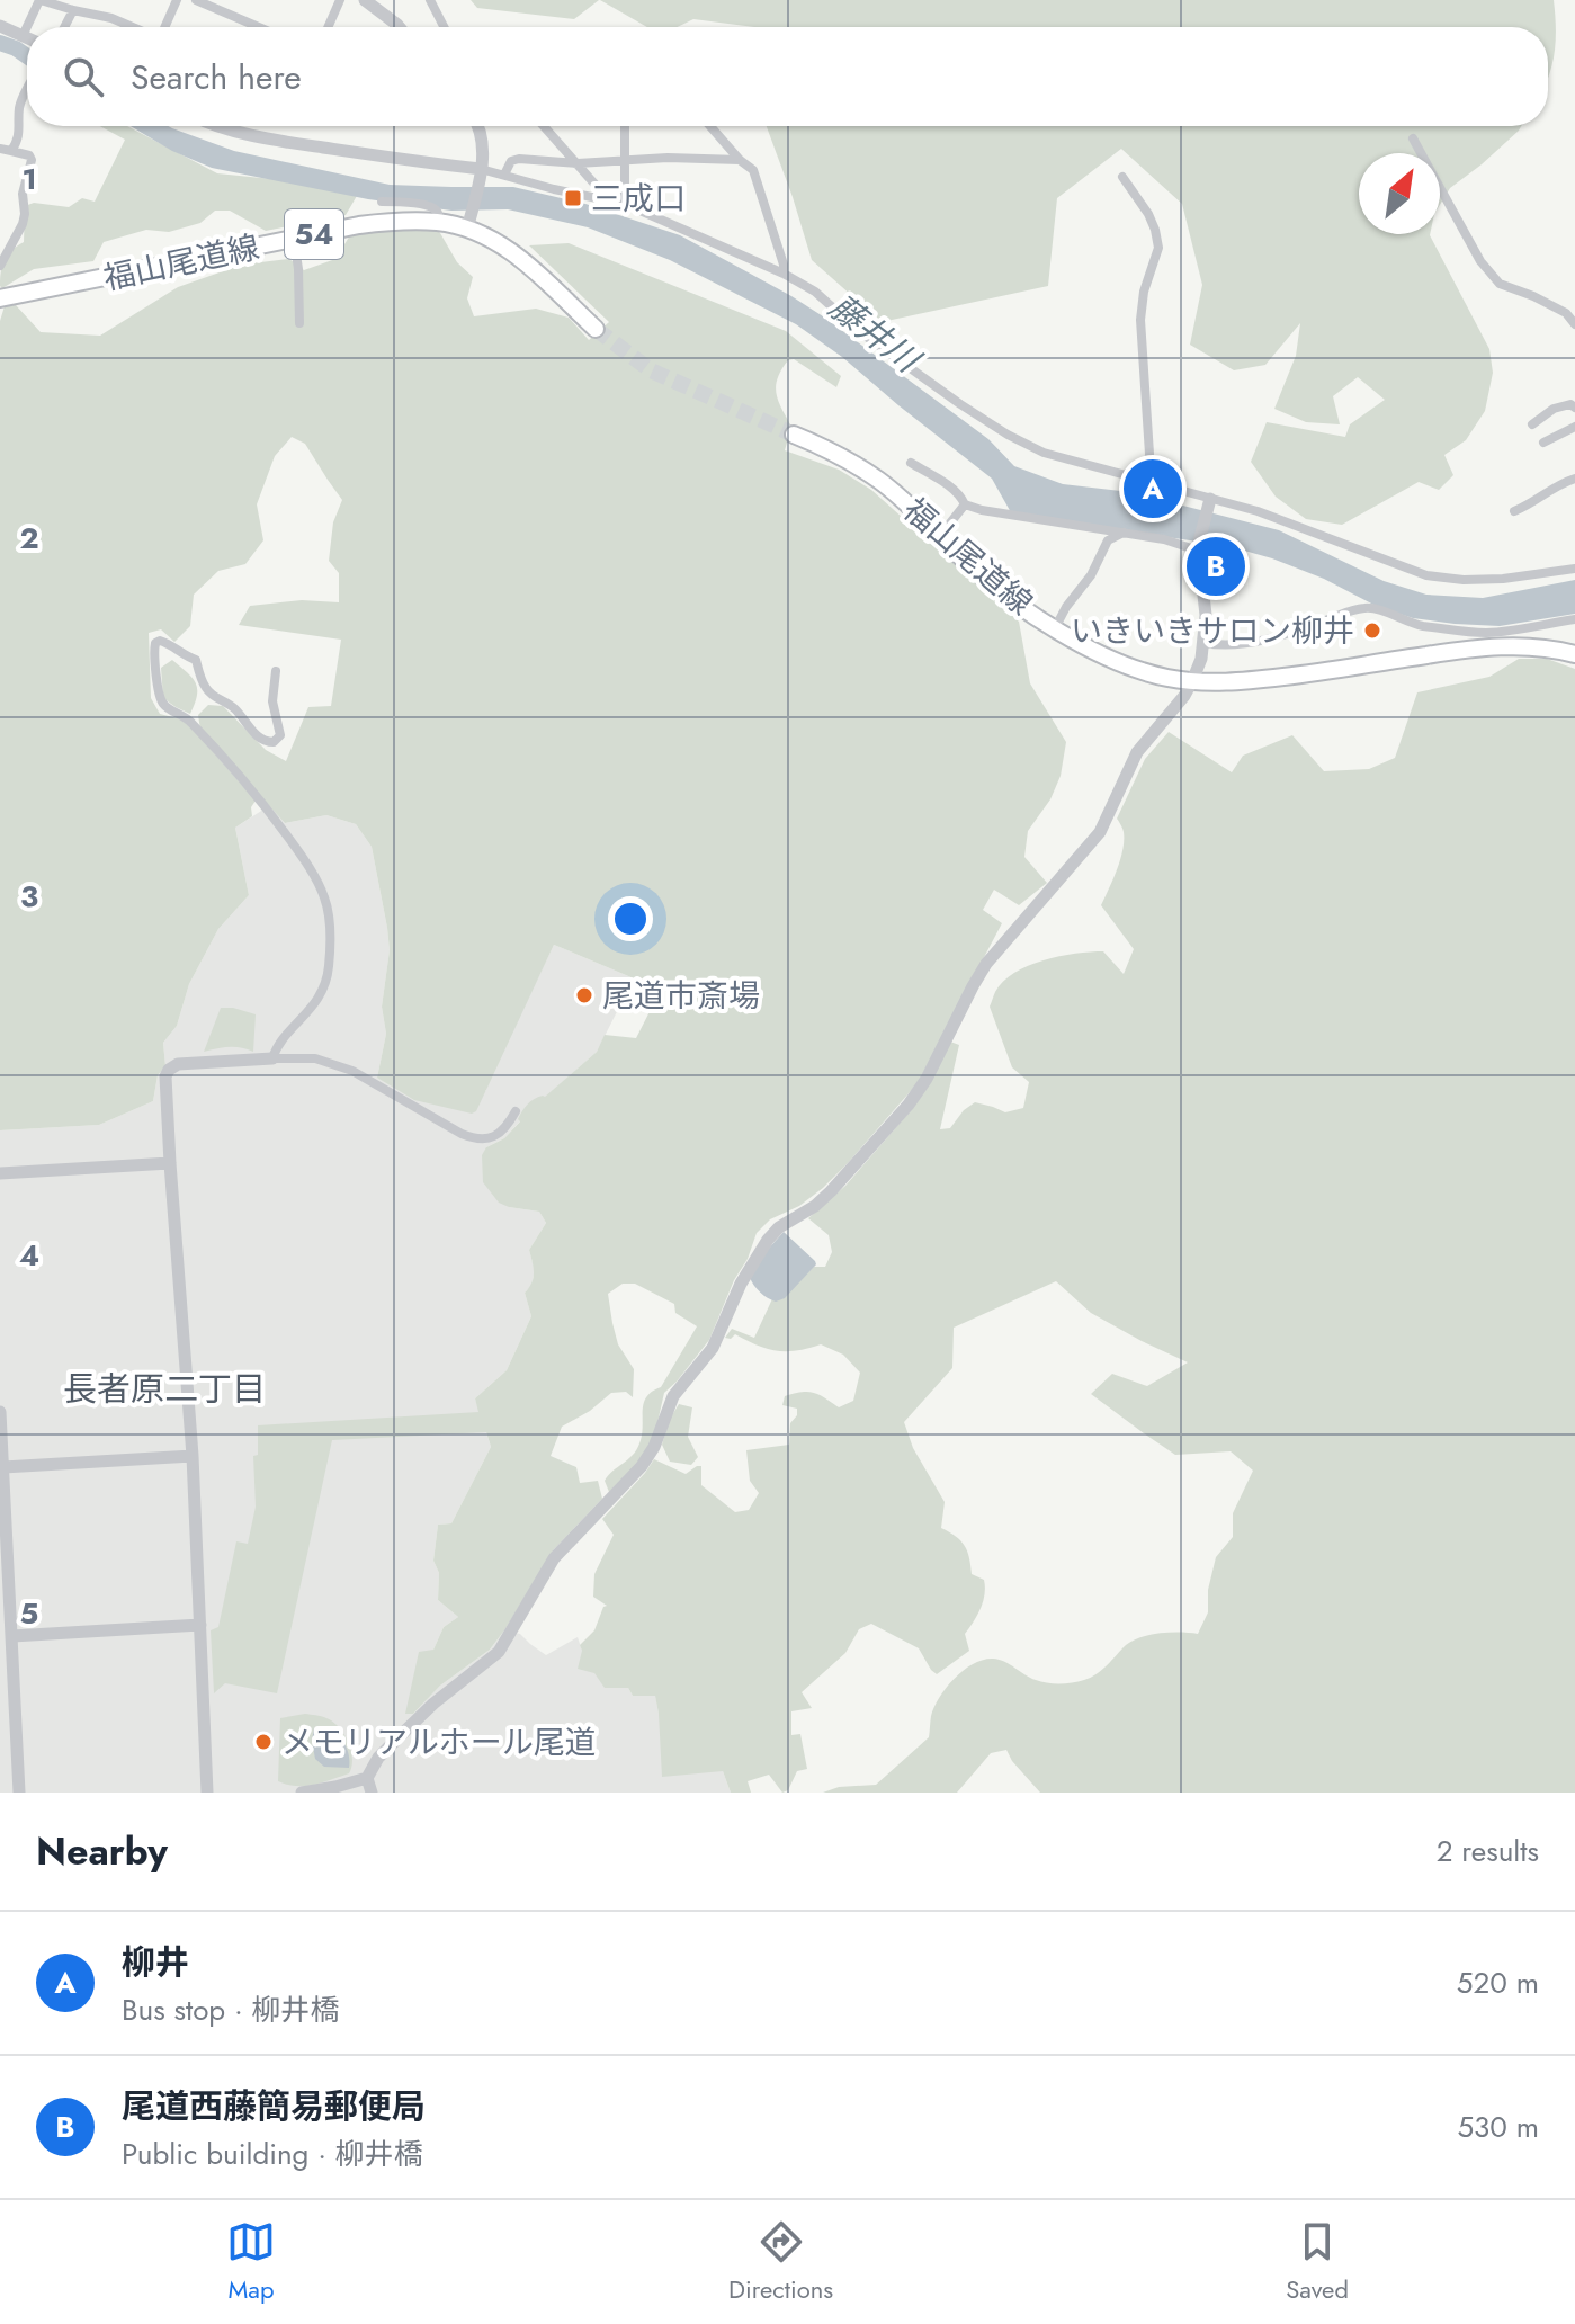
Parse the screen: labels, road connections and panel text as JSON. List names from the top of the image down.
{
  "streets": {
    "main road": ["54", "福山尾道線"]
  },
  "districts": ["長者原二丁目"],
  "water": ["藤井川"],
  "places": {
    "transit": ["三成口"],
    "other": ["いきいきサロン柳井", "尾道市斎場", "メモリアルホール尾道"]
  },
  "north": "top right",
  "page": {
    "search": "Search here",
    "pins": ["A", "B"],
    "heading": ["Nearby", "2 results"],
    "list": [
      {
        "mark": "A",
        "name": "柳井",
        "note": "Bus stop · 柳井橋",
        "value": "520 m"
      },
      {
        "mark": "B",
        "name": "尾道西藤簡易郵便局",
        "note": "Public building · 柳井橋",
        "value": "530 m"
      }
    ],
    "nav": ["Map", "Directions", "Saved"]
  },
  "grid": {
    "rows": [
      "1",
      "2",
      "3",
      "4",
      "5"
    ]
  }
}
